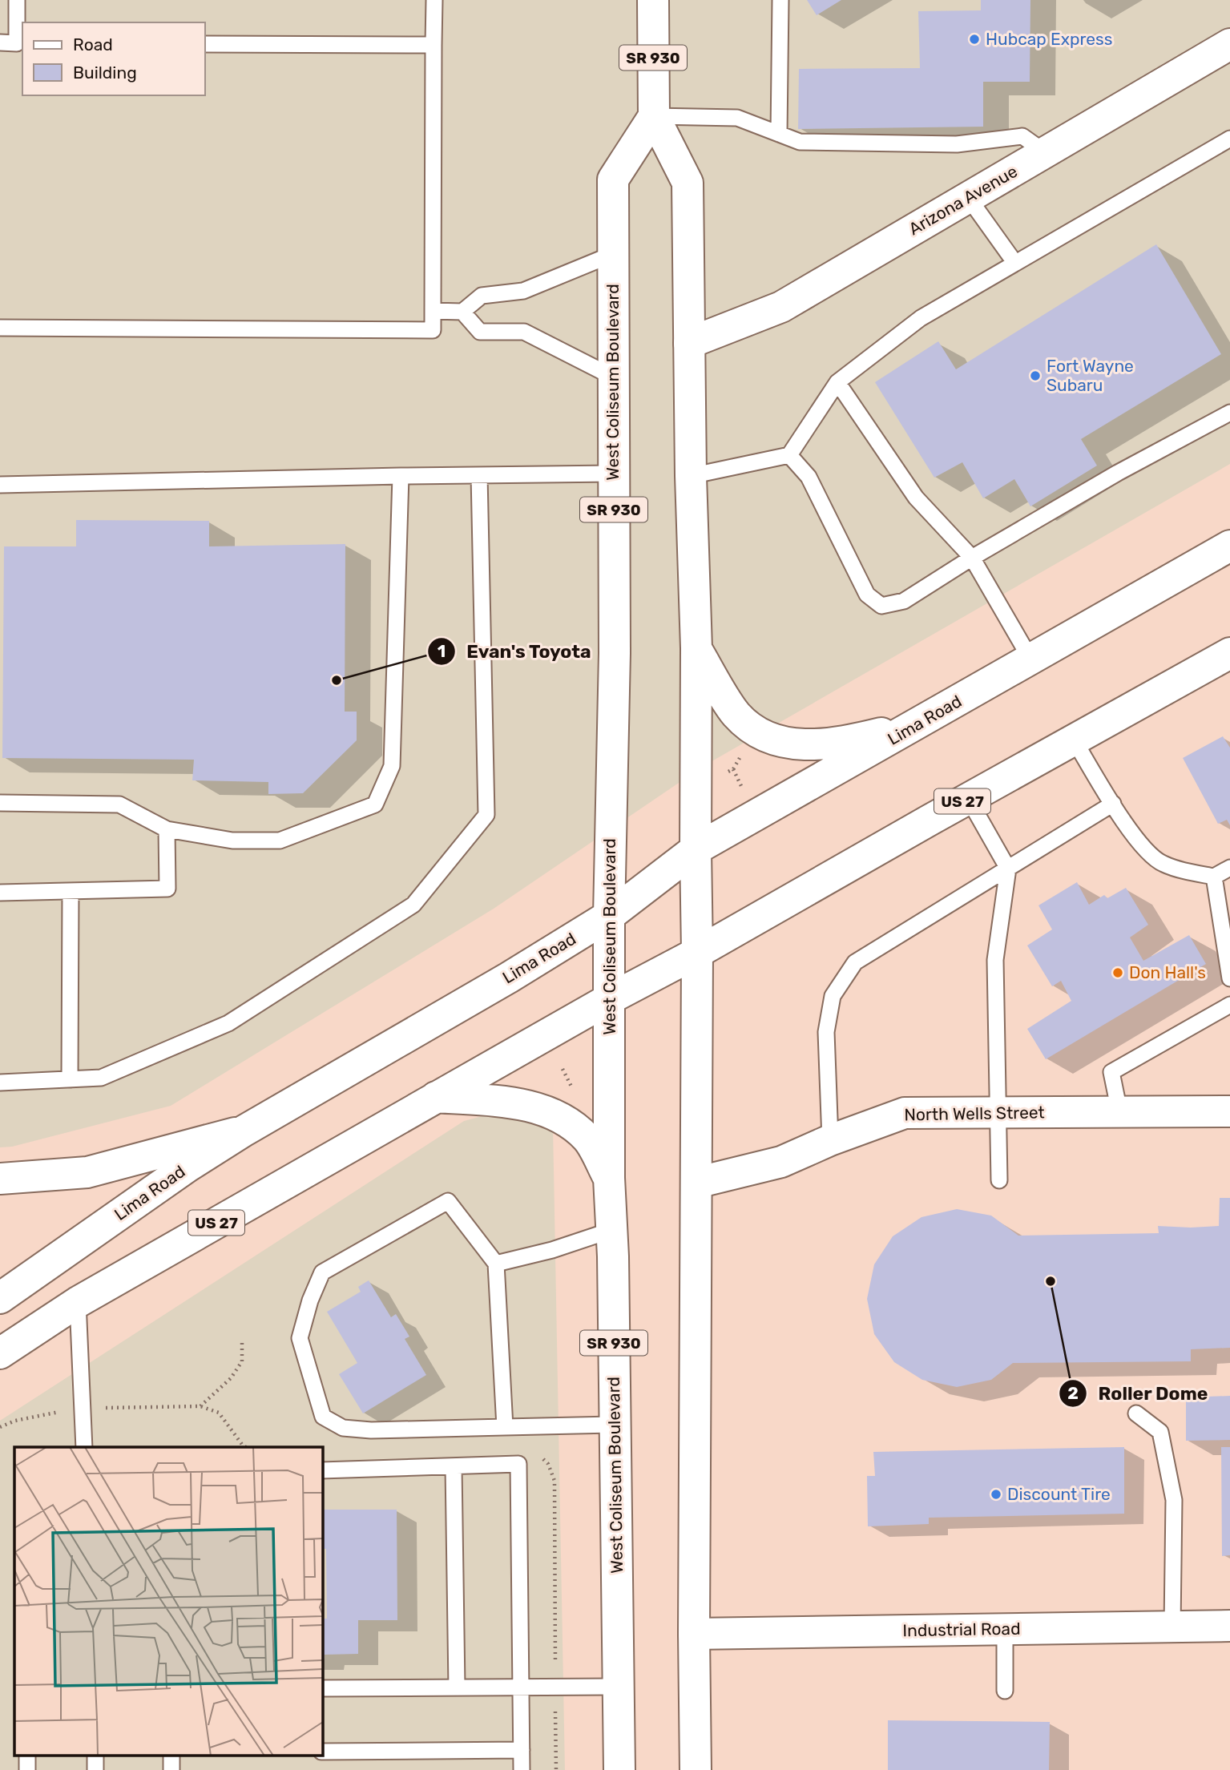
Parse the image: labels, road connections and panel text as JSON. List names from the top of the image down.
{
  "streets": {
    "main road": [
      "SR 930",
      "Arizona Avenue",
      "West Coliseum Boulevard",
      "Lima Road",
      "US 27",
      "North Wells Street",
      "Industrial Road"
    ]
  },
  "crossings": [
    ["SR 930", "Arizona Avenue"],
    ["SR 930", "West Coliseum Boulevard"],
    ["SR 930", "Lima Road"],
    ["SR 930", "US 27"],
    ["SR 930", "North Wells Street"],
    ["SR 930", "Industrial Road"],
    ["West Coliseum Boulevard", "Lima Road"],
    ["West Coliseum Boulevard", "US 27"]
  ],
  "places": [
    "Hubcap Express",
    "Fort Wayne Subaru",
    "Evan's Toyota",
    "Don Hall's",
    "Roller Dome",
    "Discount Tire"
  ],
  "legend": ["Road", "Building"]
}
